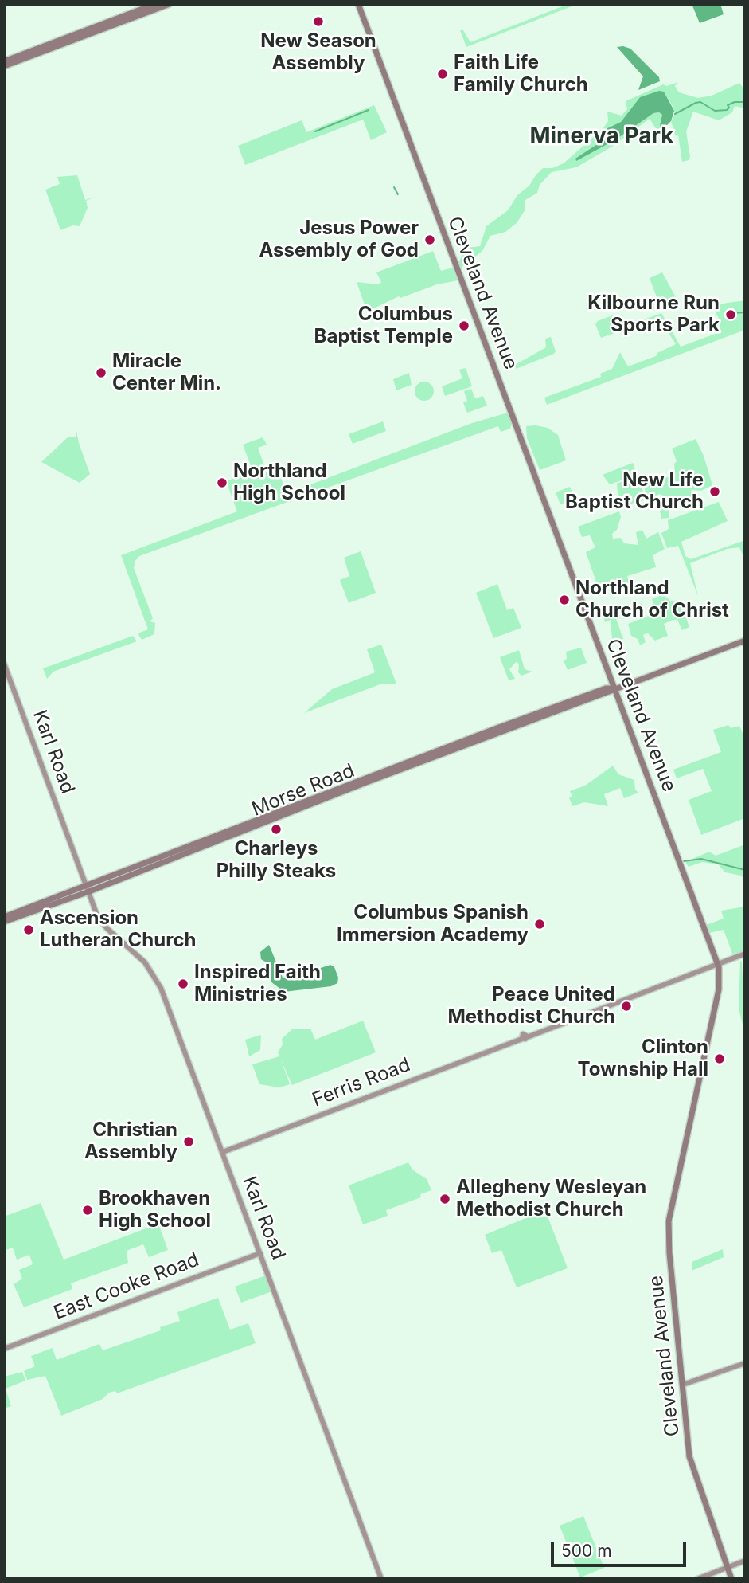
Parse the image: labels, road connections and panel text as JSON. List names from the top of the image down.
{
  "streets": {
    "main road": [
      "Cleveland Avenue",
      "Karl Road",
      "Morse Road",
      "Ferris Road",
      "East Cooke Road"
    ]
  },
  "crossings": [
    ["Cleveland Avenue", "Morse Road"],
    ["Cleveland Avenue", "Ferris Road"],
    ["Karl Road", "Morse Road"],
    ["Karl Road", "Ferris Road"],
    ["Karl Road", "East Cooke Road"]
  ],
  "districts": ["Minerva Park"],
  "places": [
    "New Season Assembly",
    "Faith Life Family Church",
    "Jesus Power Assembly of God",
    "Kilbourne Run Sports Park",
    "Columbus Baptist Temple",
    "Miracle Center Min.",
    "Northland High School",
    "New Life Baptist Church",
    "Northland Church of Christ",
    "Charleys Philly Steaks",
    "Columbus Spanish Immersion Academy",
    "Ascension Lutheran Church",
    "Inspired Faith Ministries",
    "Peace United Methodist Church",
    "Clinton Township Hall",
    "Christian Assembly",
    "Allegheny Wesleyan Methodist Church",
    "Brookhaven High School"
  ],
  "scale_bar": "500 m"
}
